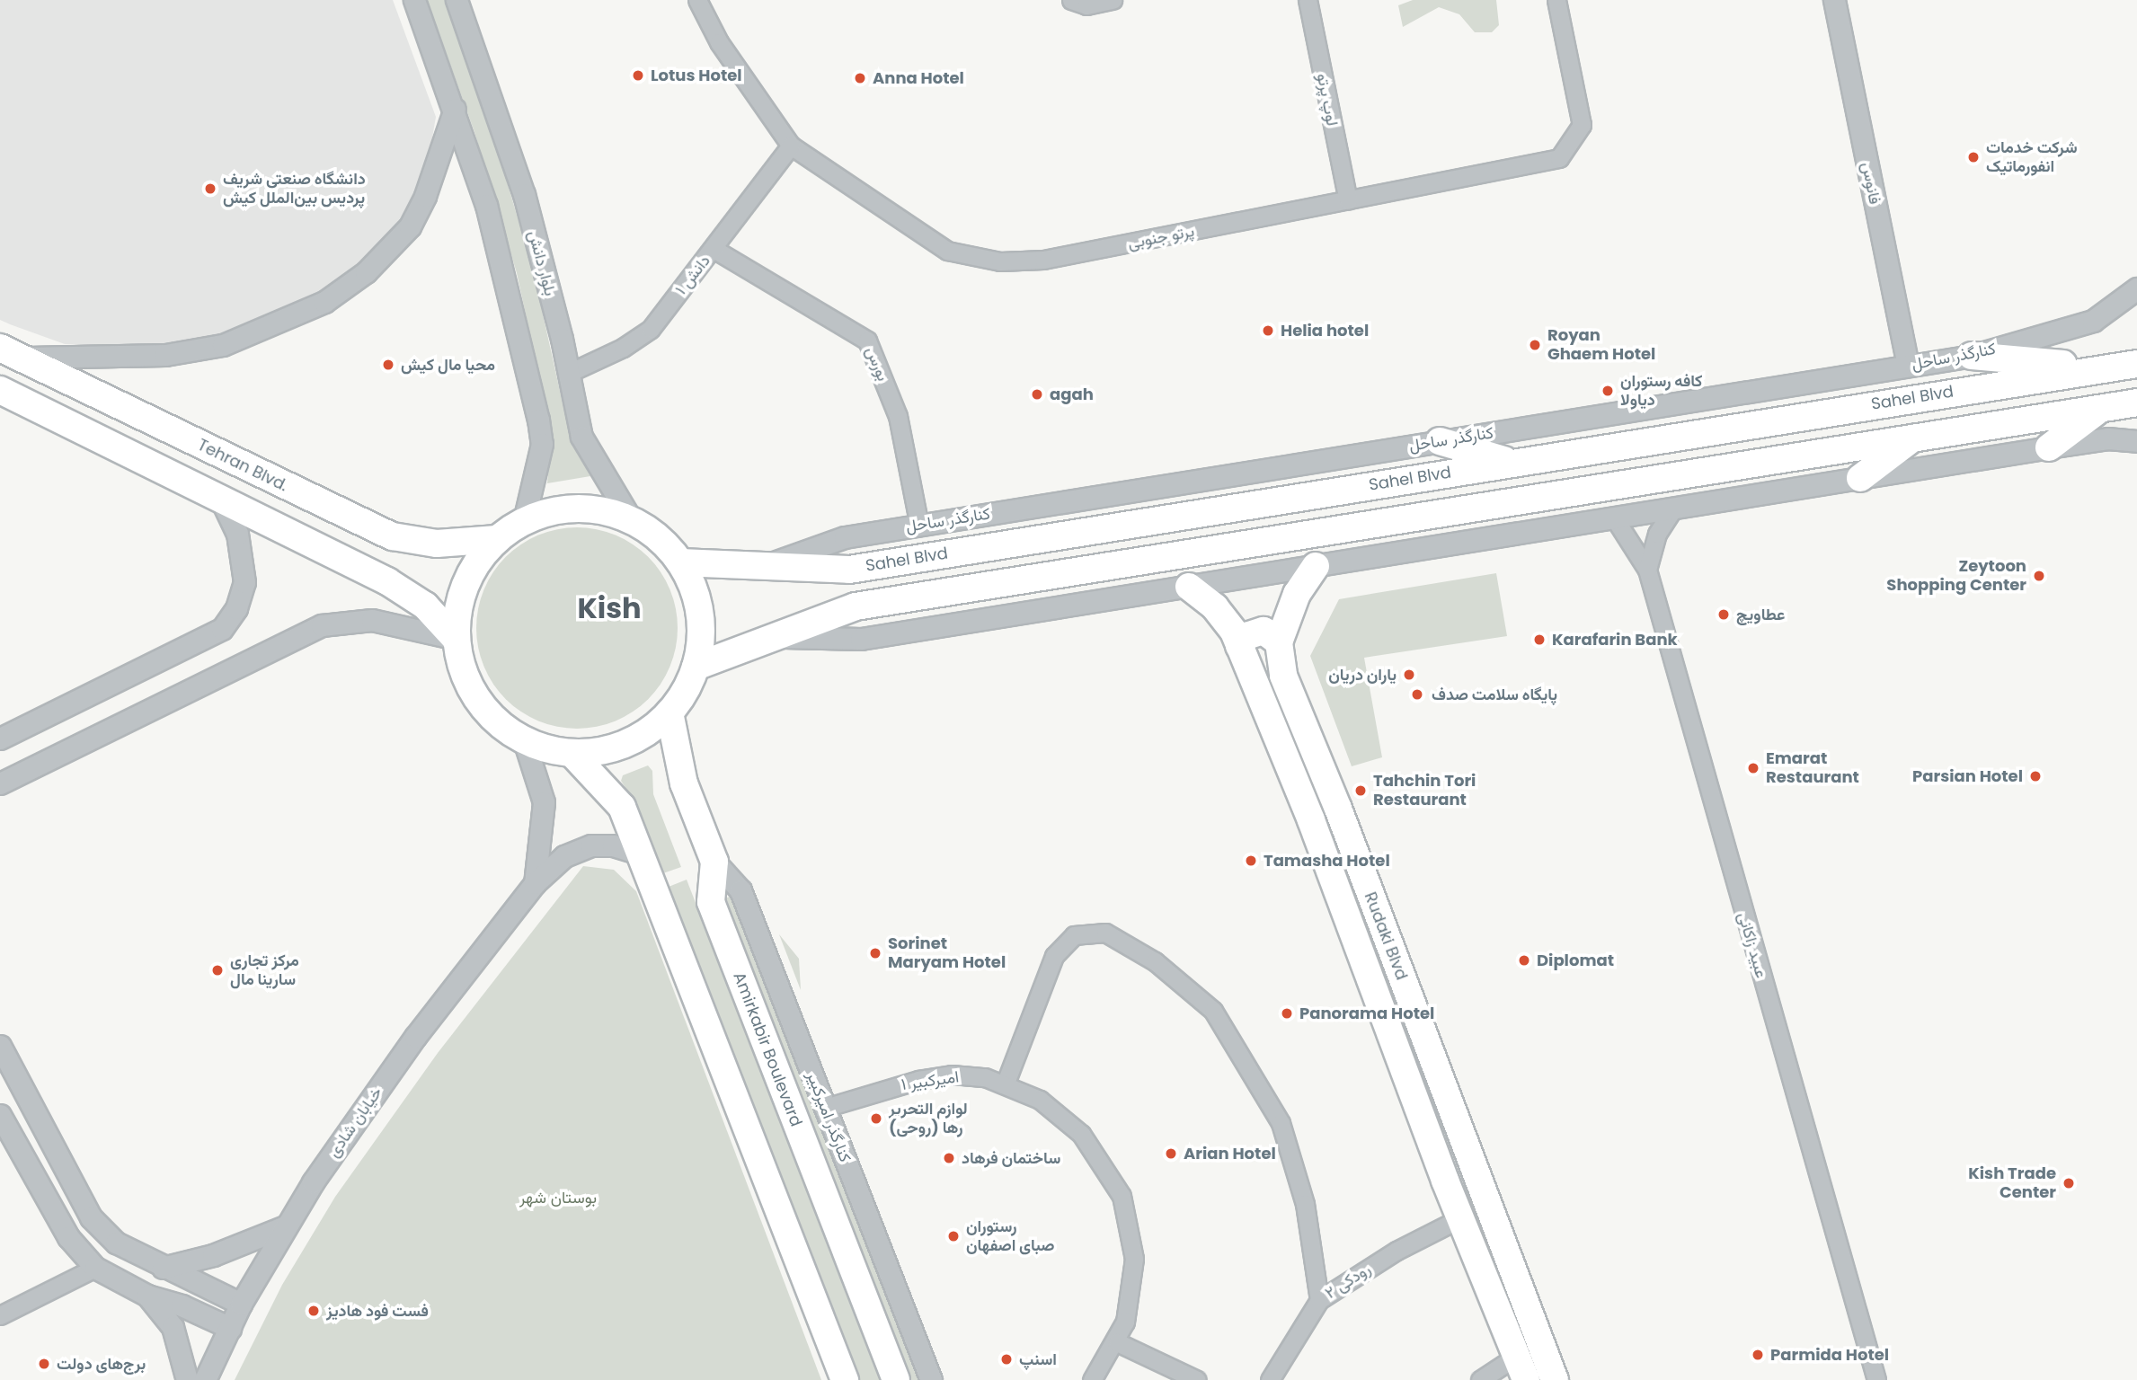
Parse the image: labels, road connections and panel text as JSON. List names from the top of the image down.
{
  "streets": {
    "main road": [
      "Sahel Blvd",
      "Tehran Blvd.",
      "Rudaki Blvd",
      "Amirkabir Boulevard"
    ],
    "street": [
      "لوپ پرتو",
      "فانوس",
      "پرتو جنوبی",
      "بلوار دانش",
      "دانش ۱",
      "کنارگذر ساحل",
      "بورس",
      "عبید زاکانی",
      "امیرکبیر ۱",
      "کنارگذر امیرکبیر",
      "خیابان شادی",
      "رودکی ۲"
    ]
  },
  "crossings": [
    ["لوپ پرتو", "پرتو جنوبی"],
    ["فانوس", "کنارگذر ساحل"],
    ["پرتو جنوبی", "دانش ۱"],
    ["بلوار دانش", "دانش ۱"],
    ["دانش ۱", "بورس"],
    ["کنارگذر ساحل", "بورس"],
    ["کنارگذر ساحل", "Sahel Blvd"],
    ["Rudaki Blvd", "رودکی ۲"],
    ["Amirkabir Boulevard", "کنارگذر امیرکبیر"],
    ["امیرکبیر ۱", "کنارگذر امیرکبیر"]
  ],
  "districts": ["Kish"],
  "parks": ["بوستان شهر"],
  "places": [
    "Lotus Hotel",
    "Anna Hotel",
    "شرکت خدمات انفورماتیک",
    "دانشگاه صنعتی شریف پردیس بین‌الملل کیش",
    "Helia hotel",
    "Royan Ghaem Hotel",
    "محیا مال کیش",
    "کافه رستوران دیاولا",
    "agah",
    "Zeytoon Shopping Center",
    "عطاویچ",
    "Karafarin Bank",
    "یاران دریان",
    "پایگاه سلامت صدف",
    "Emarat Restaurant",
    "Parsian Hotel",
    "Tahchin Tori Restaurant",
    "Tamasha Hotel",
    "Sorinet Maryam Hotel",
    "Diplomat",
    "مرکز تجاری سارینا مال",
    "Panorama Hotel",
    "لوازم التحریر رها (روحی)",
    "Arian Hotel",
    "ساختمان فرهاد",
    "Kish Trade Center",
    "رستوران صبای اصفهان",
    "فست فود هادیز",
    "Parmida Hotel",
    "اسنپ",
    "برج‌های دولت"
  ]
}
